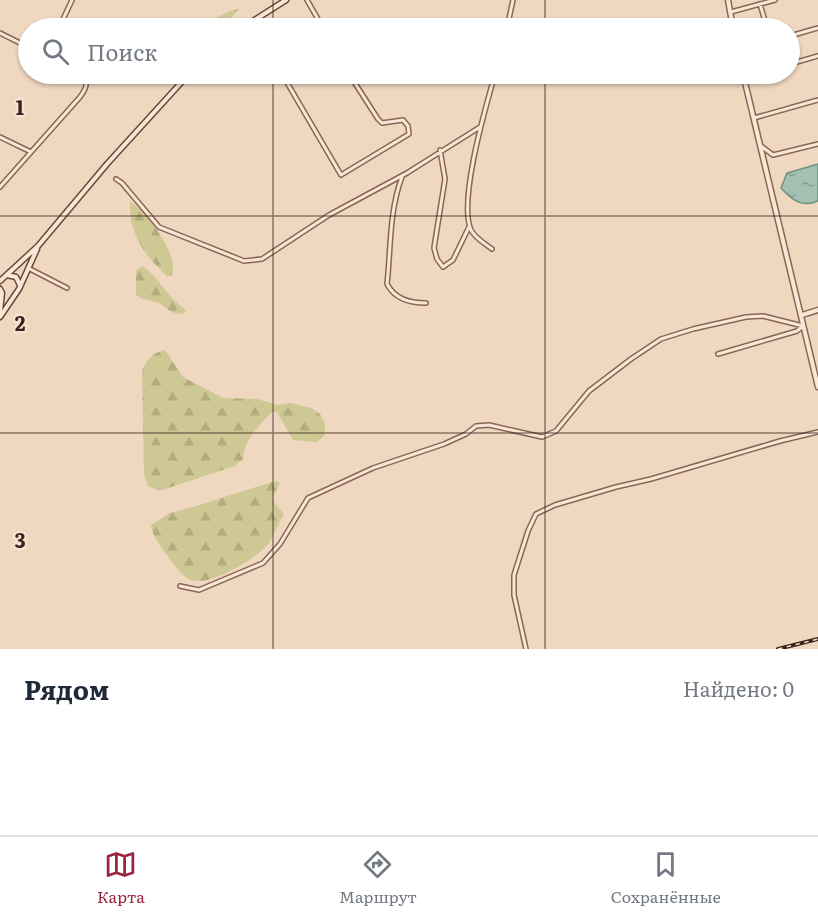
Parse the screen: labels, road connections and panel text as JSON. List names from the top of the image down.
{
  "page": {
    "search": "Поиск",
    "heading": ["Рядом", "Найдено: 0"],
    "nav": ["Карта", "Маршрут", "Сохранённые"]
  },
  "grid": {
    "rows": ["1", "2", "3"]
  }
}
